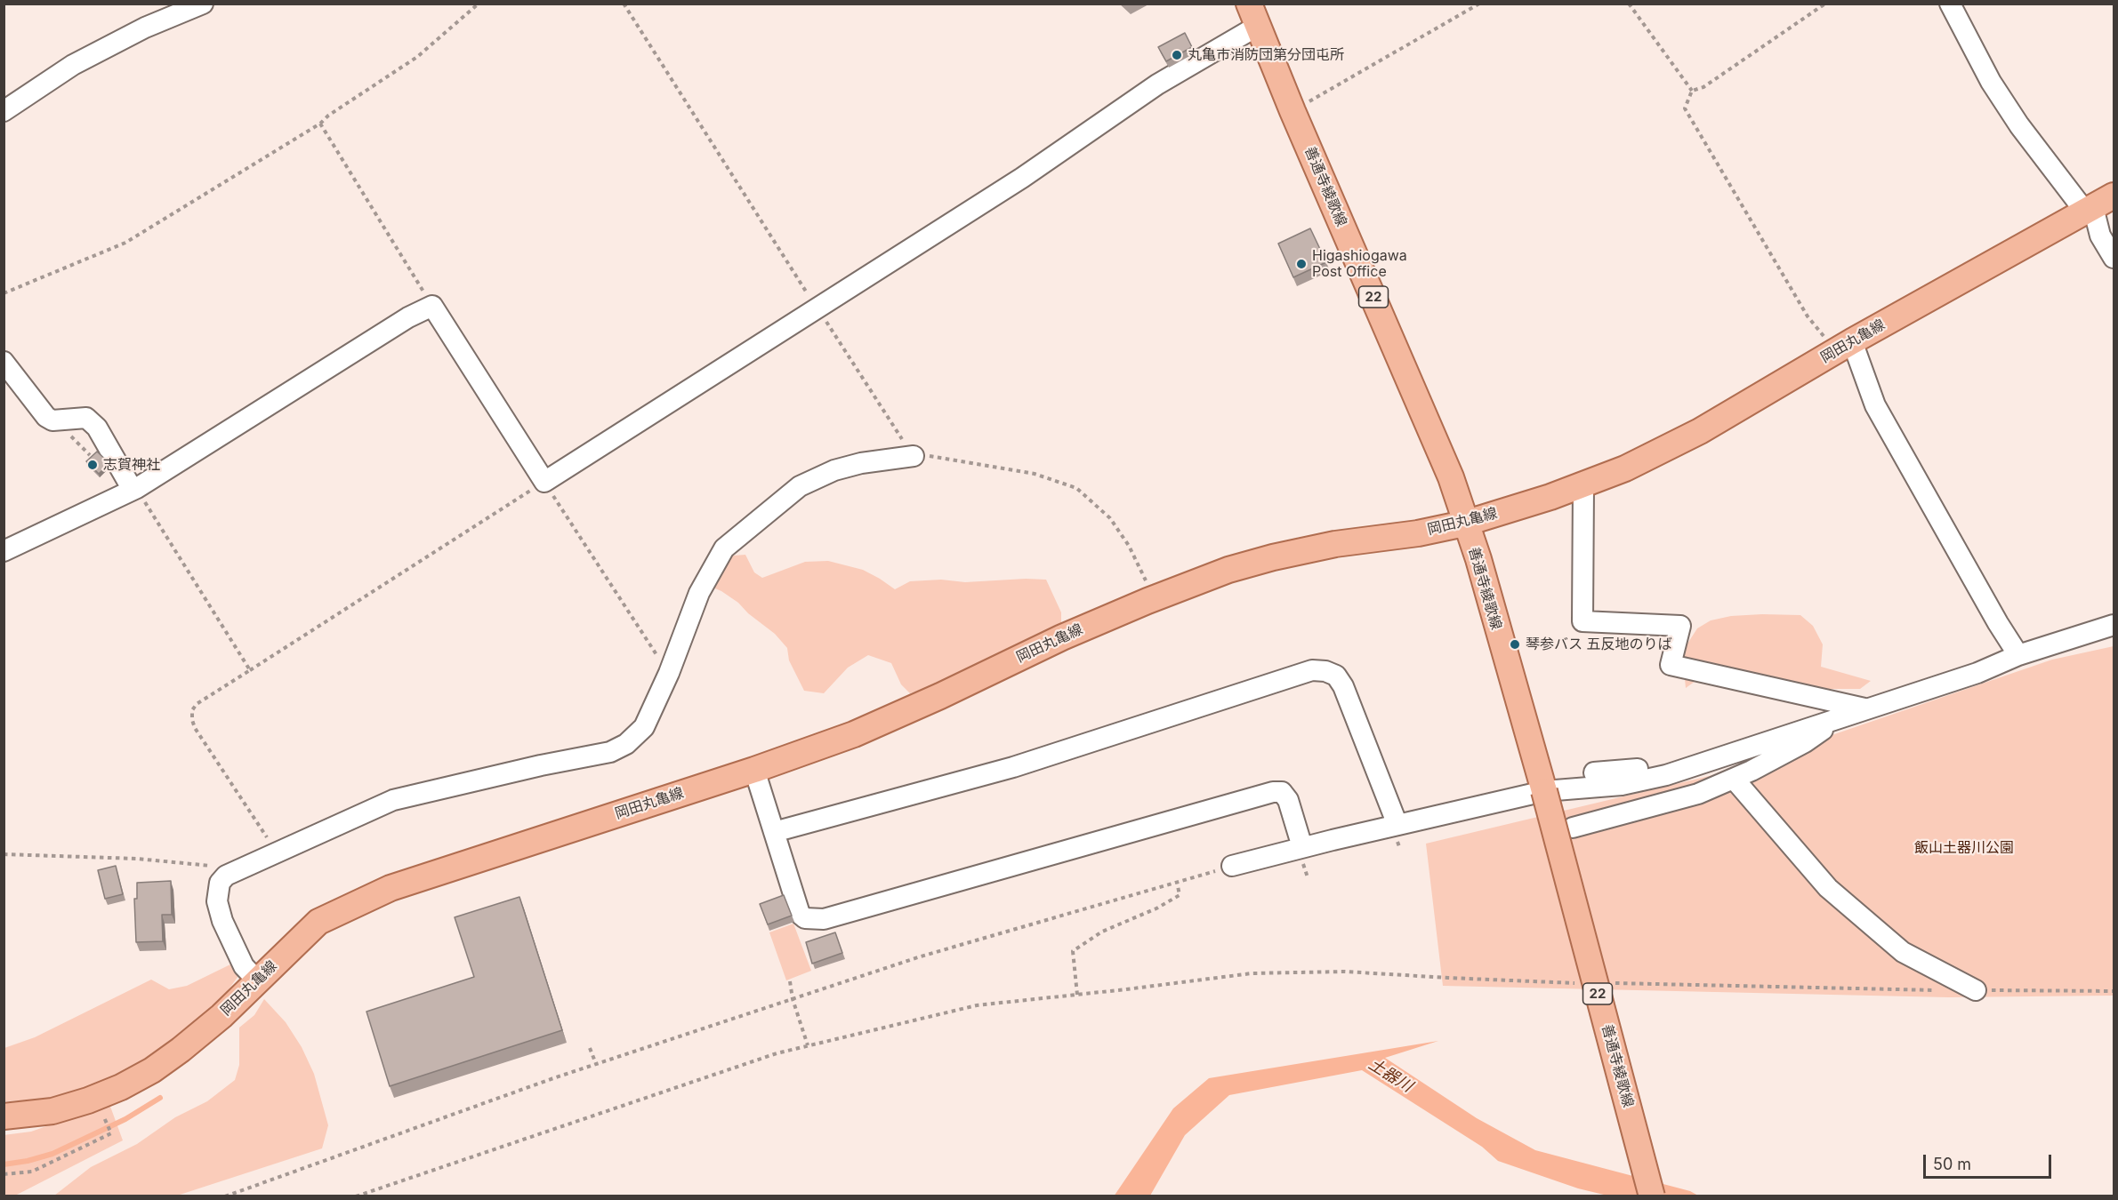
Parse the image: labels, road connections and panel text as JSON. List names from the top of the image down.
{
  "streets": {
    "main road": ["善通寺綾歌線", "22", "岡田丸亀線"]
  },
  "crossings": [
    ["善通寺綾歌線", "岡田丸亀線"]
  ],
  "water": ["土器川"],
  "parks": ["飯山土器川公園"],
  "places": [
    "丸亀市消防団第分団屯所",
    "Higashiogawa Post Office",
    "志賀神社",
    "琴参バス 五反地のりば"
  ],
  "scale_bar": "50 m"
}
